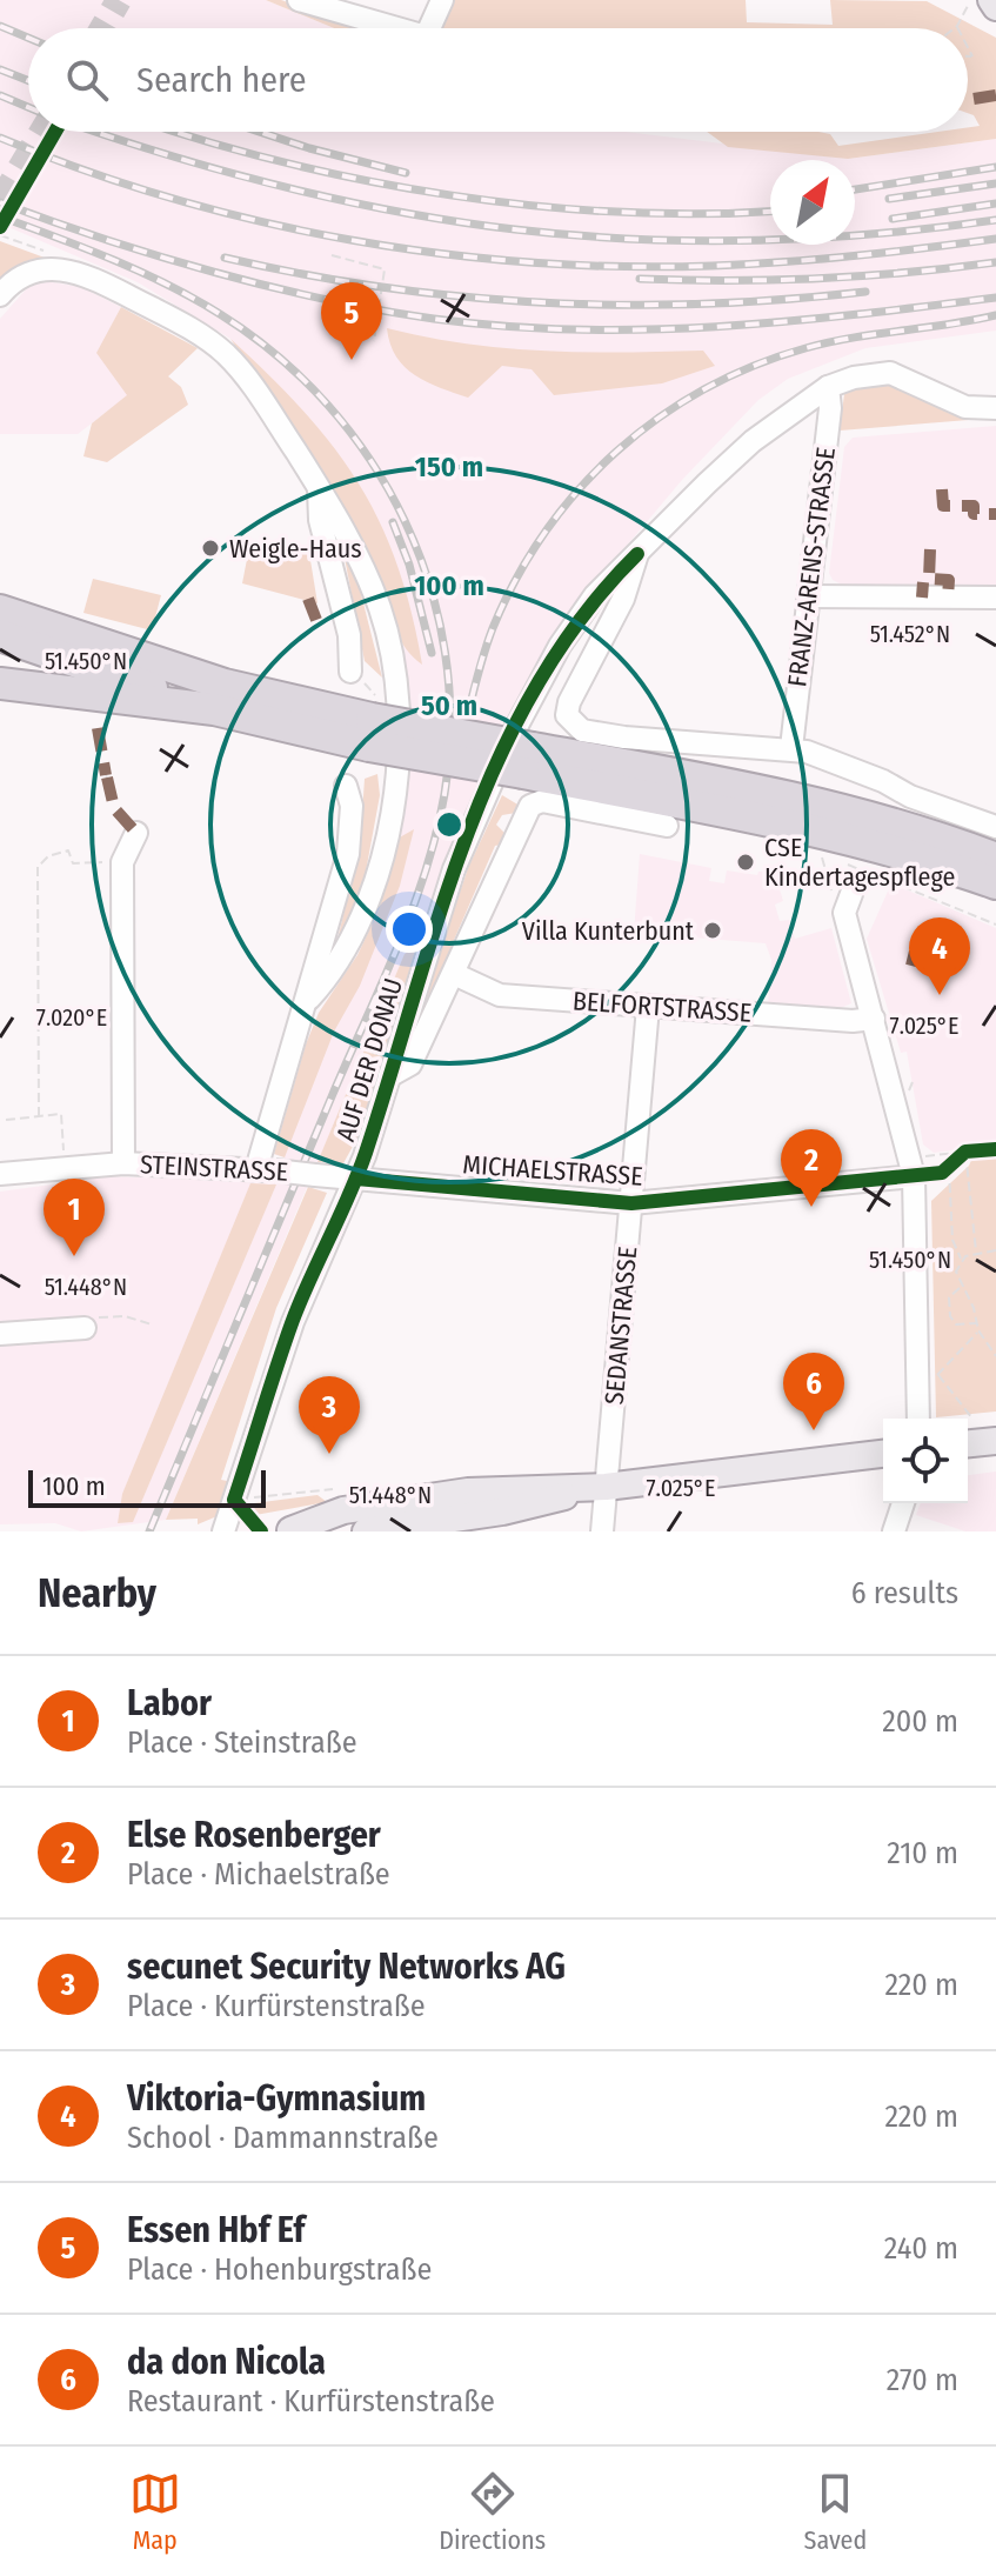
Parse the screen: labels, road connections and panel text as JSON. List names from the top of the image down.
{
  "streets": {
    "street": [
      "FRANZ-ARENS-STRASSE",
      "BELFORTSTRASSE",
      "AUF DER DONAU",
      "STEINSTRASSE",
      "MICHAELSTRASSE",
      "SEDANSTRASSE"
    ]
  },
  "crossings": [
    ["FRANZ-ARENS-STRASSE", "AUF DER DONAU"],
    ["BELFORTSTRASSE", "AUF DER DONAU"],
    ["BELFORTSTRASSE", "SEDANSTRASSE"],
    ["AUF DER DONAU", "MICHAELSTRASSE"],
    ["STEINSTRASSE", "MICHAELSTRASSE"],
    ["MICHAELSTRASSE", "SEDANSTRASSE"]
  ],
  "places": ["Weigle-Haus", "CSE Kindertagespflege", "Villa Kunterbunt"],
  "scale_bar": "100 m",
  "north": "top right",
  "page": {
    "search": "Search here",
    "pins": [
      "5",
      "4",
      "2",
      "1",
      "6",
      "3"
    ],
    "scale": "100 m",
    "heading": ["Nearby", "6 results"],
    "list": [
      {
        "mark": "1",
        "name": "Labor",
        "note": "Place · Steinstraße",
        "value": "200 m"
      },
      {
        "mark": "2",
        "name": "Else Rosenberger",
        "note": "Place · Michaelstraße",
        "value": "210 m"
      },
      {
        "mark": "3",
        "name": "secunet Security Networks AG",
        "note": "Place · Kurfürstenstraße",
        "value": "220 m"
      },
      {
        "mark": "4",
        "name": "Viktoria-Gymnasium",
        "note": "School · Dammannstraße",
        "value": "220 m"
      },
      {
        "mark": "5",
        "name": "Essen Hbf Ef",
        "note": "Place · Hohenburgstraße",
        "value": "240 m"
      },
      {
        "mark": "6",
        "name": "da don Nicola",
        "note": "Restaurant · Kurfürstenstraße",
        "value": "270 m"
      }
    ],
    "nav": ["Map", "Directions", "Saved"]
  },
  "coordinates": [
    "51.452°N",
    "51.450°N",
    "7.020°E",
    "7.025°E",
    "51.448°N"
  ],
  "rings": ["150 m", "100 m", "50 m"]
}
